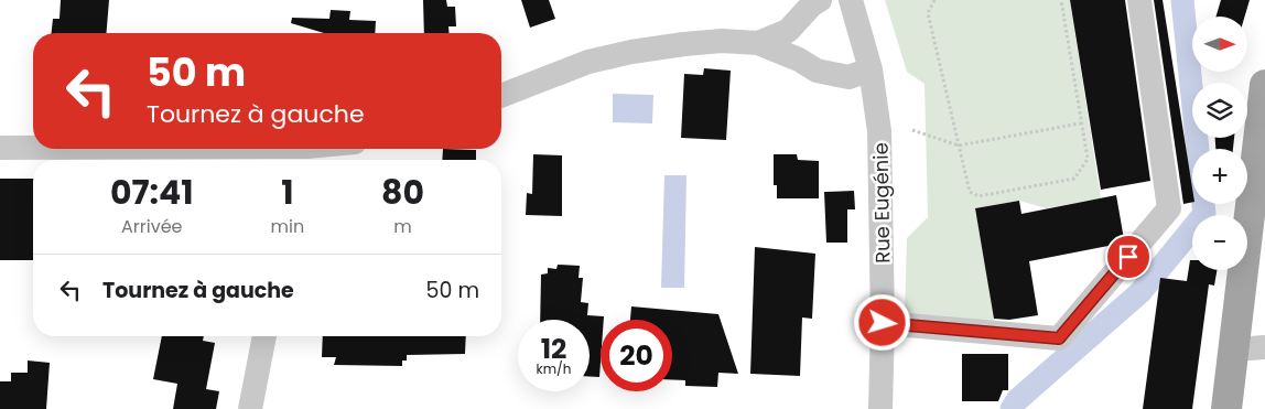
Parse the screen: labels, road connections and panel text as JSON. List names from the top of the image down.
{
  "streets": {
    "street": ["Rue Eugénie"]
  },
  "north": "right",
  "page": {
    "map_buttons": ["+", "−"],
    "turn": ["50 m", "Tournez à gauche"],
    "eta": [
      "07:41",
      "Arrivée",
      "1",
      "min",
      "80",
      "m"
    ],
    "list": [
      {
        "name": "Tournez à gauche",
        "value": "50 m"
      }
    ],
    "speed": "12 km/h",
    "limit": "20"
  }
}
